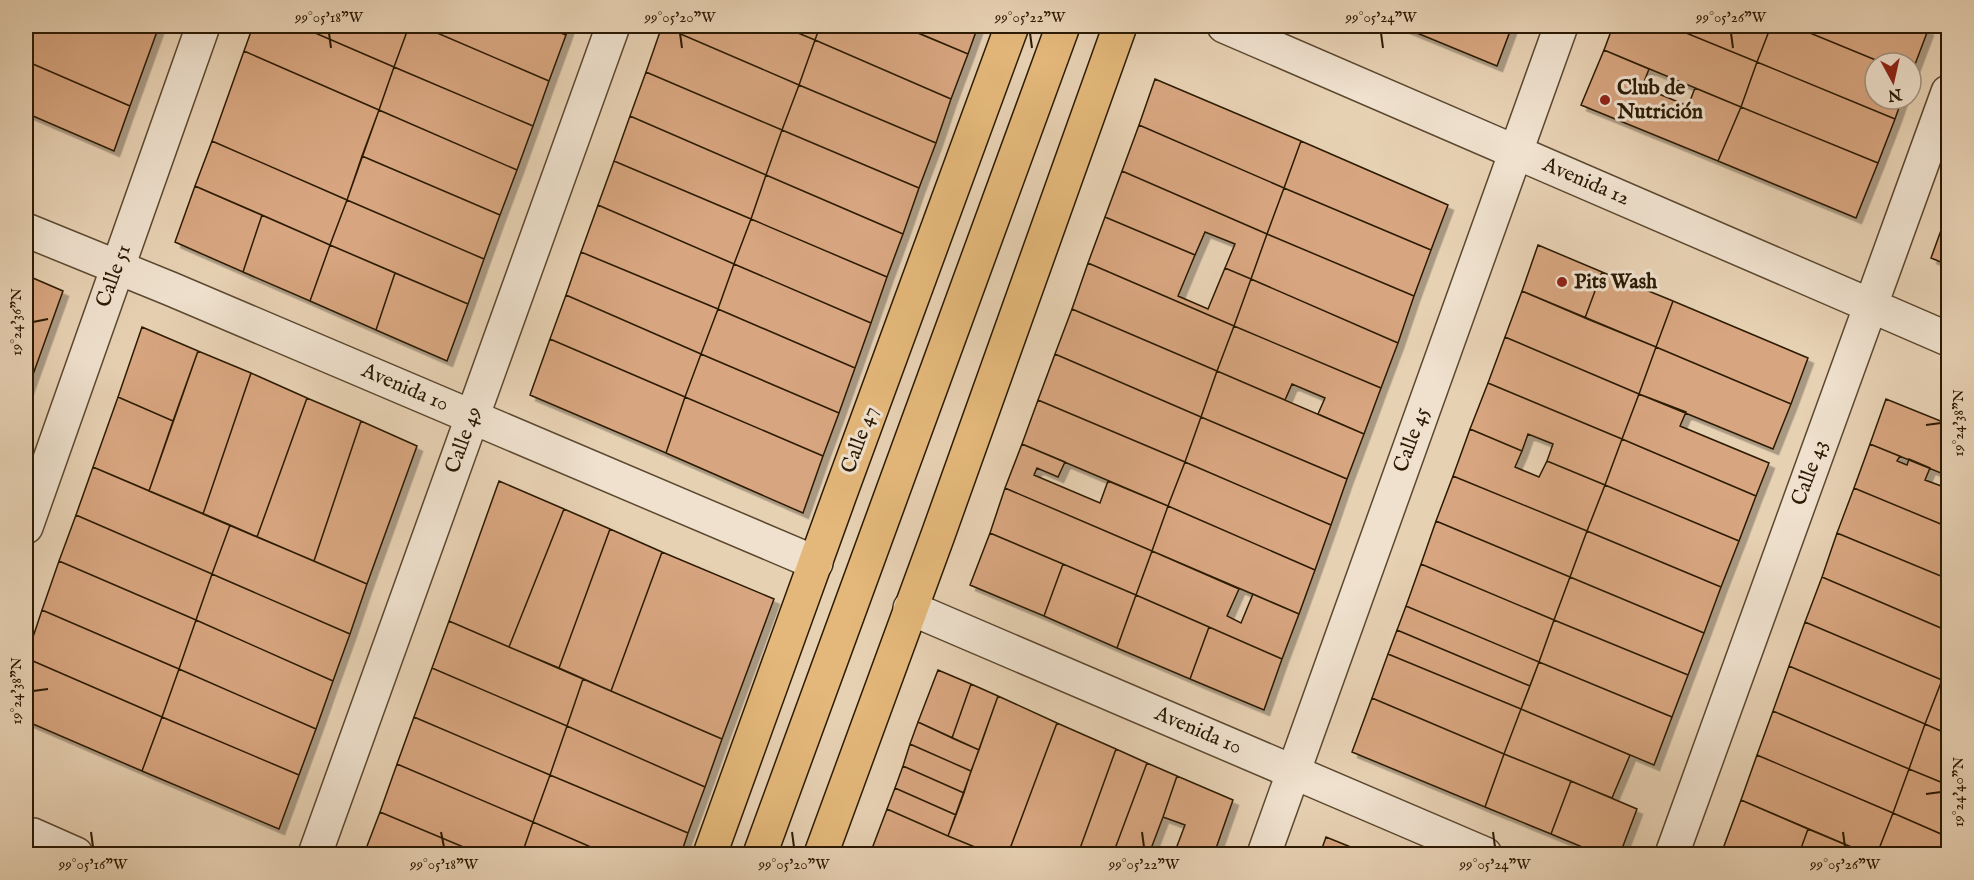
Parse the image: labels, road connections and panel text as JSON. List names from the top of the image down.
{
  "streets": {
    "main road": ["Calle 47"],
    "street": [
      "Avenida 12",
      "Calle 51",
      "Avenida 10",
      "Calle 49",
      "Calle 45",
      "Calle 43"
    ]
  },
  "crossings": [
    ["Avenida 12", "Calle 45"],
    ["Avenida 12", "Calle 43"],
    ["Calle 51", "Avenida 10"],
    ["Avenida 10", "Calle 49"],
    ["Avenida 10", "Calle 47"],
    ["Avenida 10", "Calle 45"]
  ],
  "places": ["Club de Nutrición", "Pits Wash"],
  "north": "bottom",
  "coordinates": [
    "99°05'18\"W",
    "99°05'20\"W",
    "99°05'22\"W",
    "99°05'24\"W",
    "99°05'26\"W",
    "19°24'36\"N",
    "19°24'38\"N",
    "19°24'40\"N",
    "99°05'16\"W"
  ]
}
